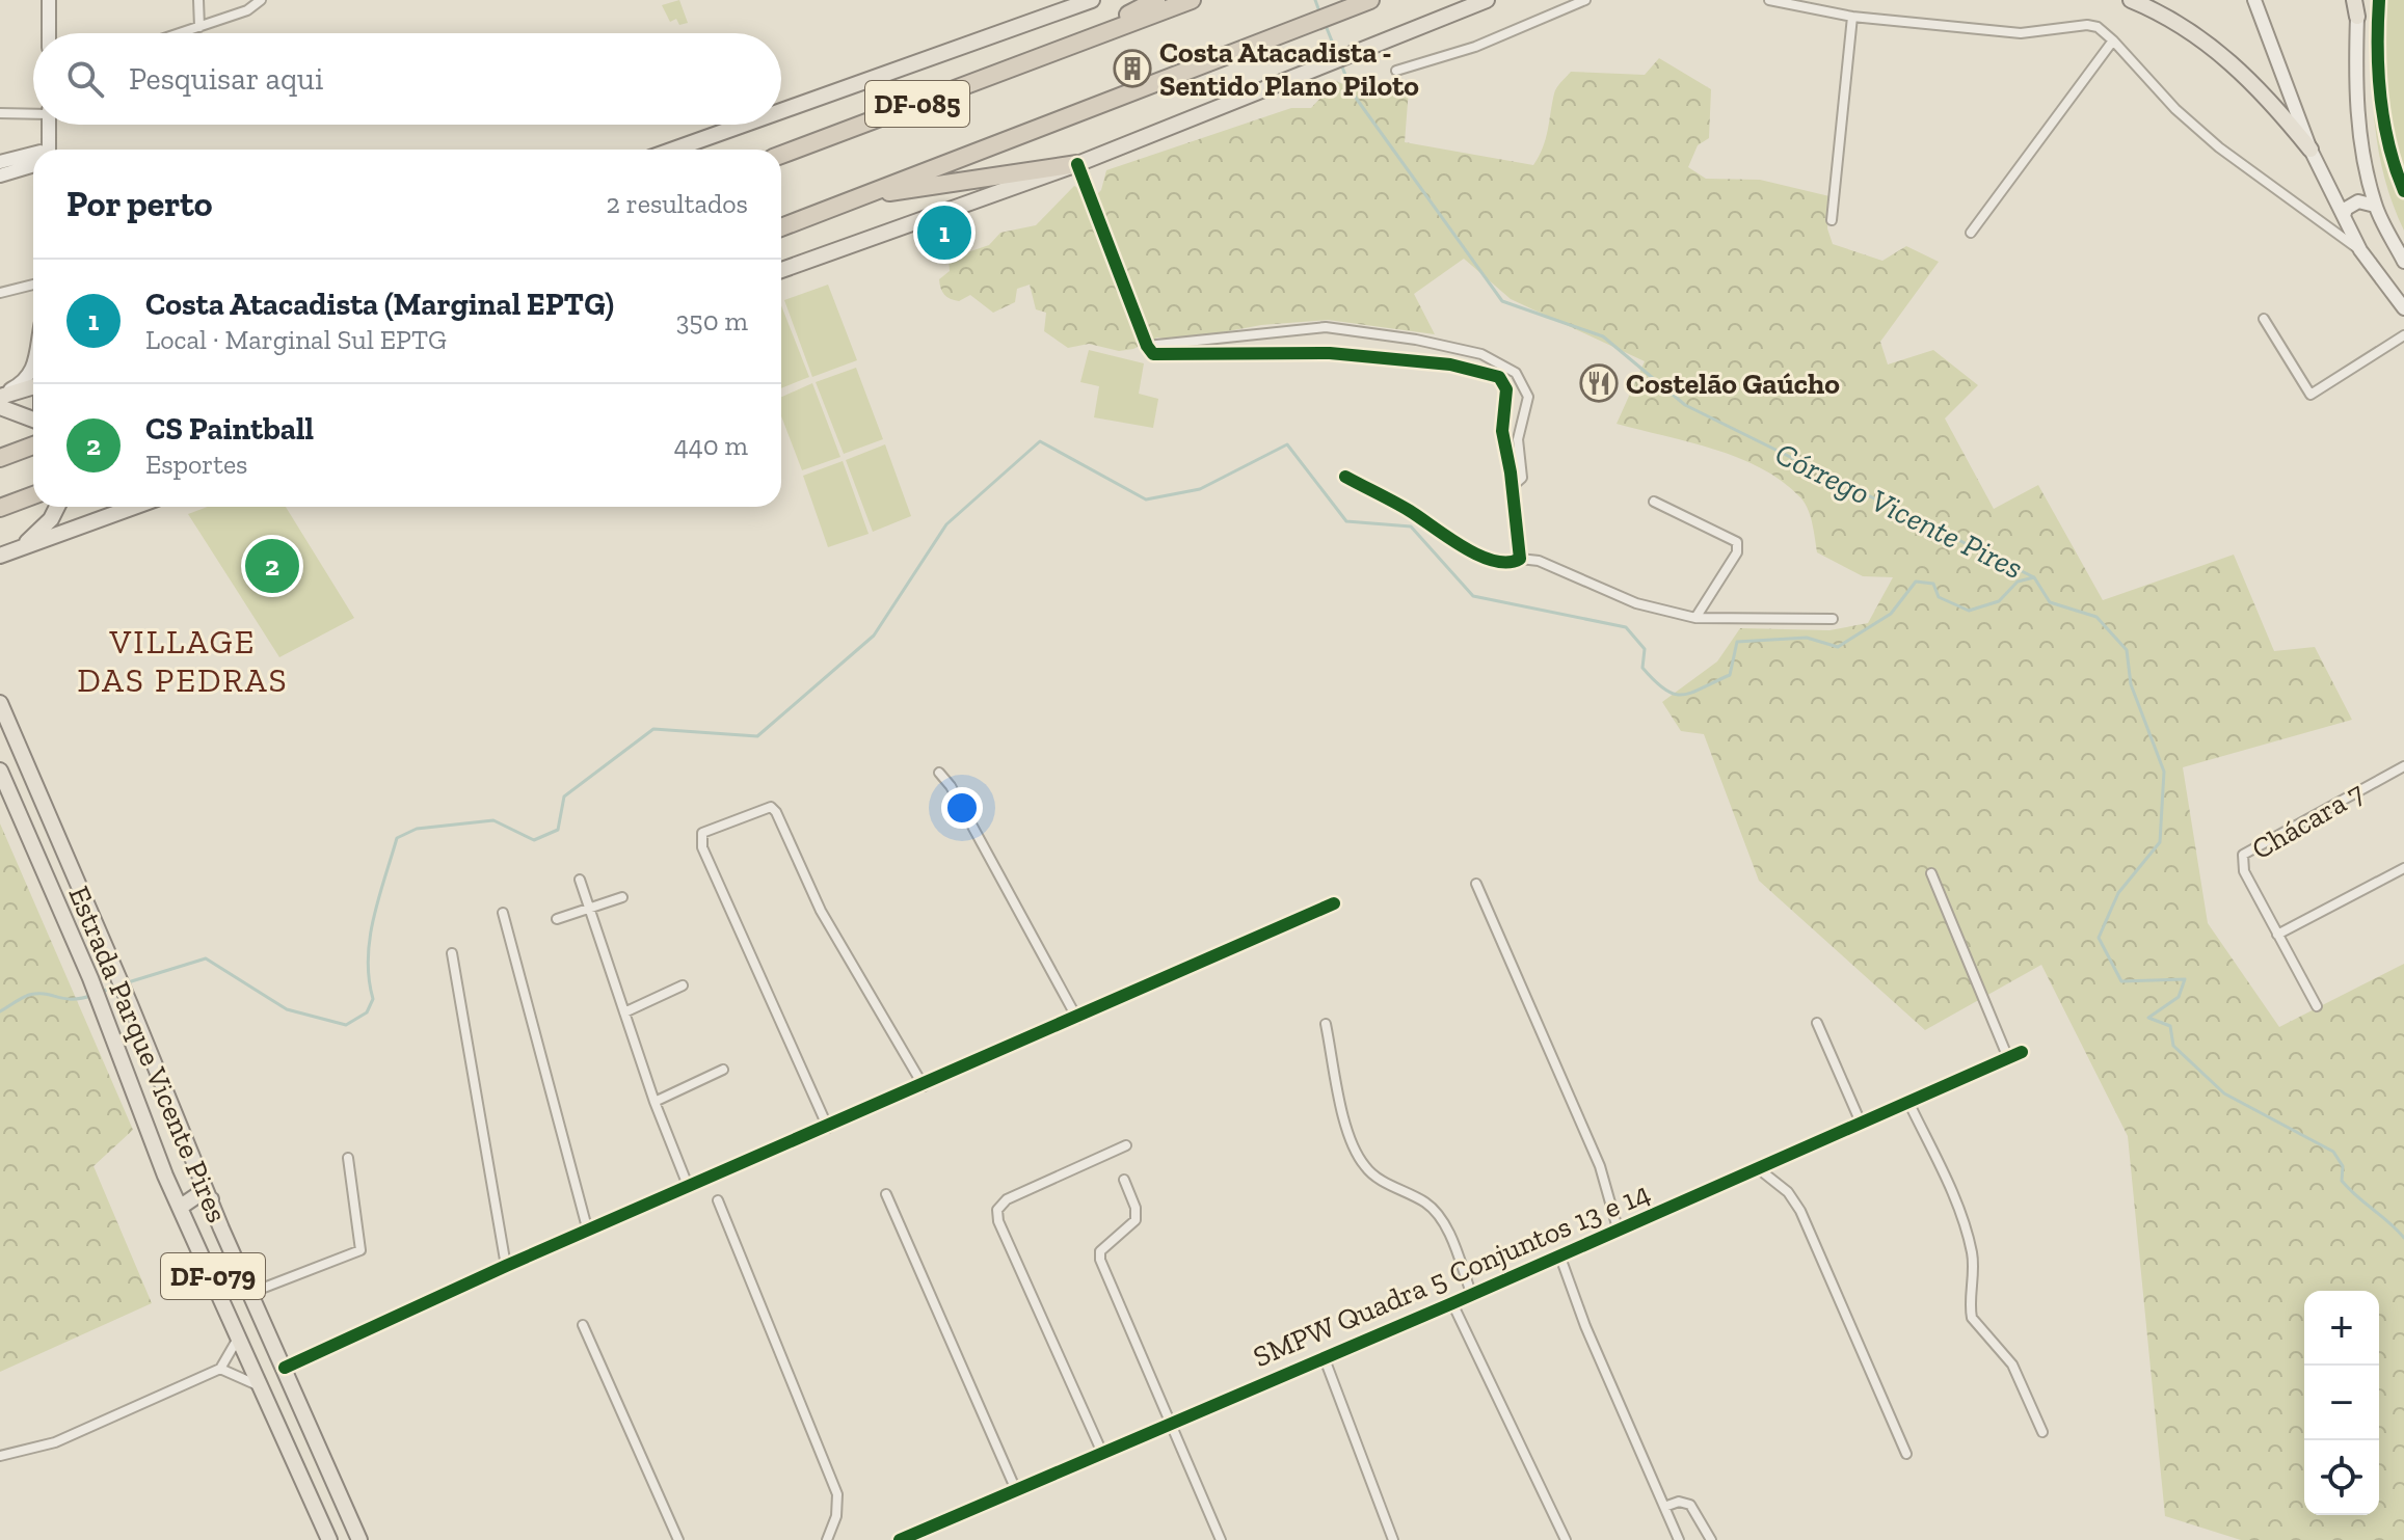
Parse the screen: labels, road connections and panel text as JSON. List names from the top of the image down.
{
  "streets": {
    "highway": ["DF-085"],
    "main road": ["Estrada Parque Vicente Pires", "DF-079"],
    "street": ["Chácara 7", "SMPW Quadra 5 Conjuntos 13 e 14"]
  },
  "districts": ["VILLAGE DAS PEDRAS"],
  "water": ["Córrego Vicente Pires"],
  "places": {
    "building": ["Costa Atacadista - Sentido Plano Piloto"],
    "restaurant": ["Costelão Gaúcho"]
  },
  "page": {
    "search": "Pesquisar aqui",
    "heading": ["Por perto", "2 resultados"],
    "pins": ["1", "2"],
    "list": [
      {
        "mark": "1",
        "name": "Costa Atacadista (Marginal EPTG)",
        "note": "Local · Marginal Sul EPTG",
        "value": "350 m"
      },
      {
        "mark": "2",
        "name": "CS Paintball",
        "note": "Esportes",
        "value": "440 m"
      }
    ],
    "map_buttons": ["+", "−"]
  }
}
